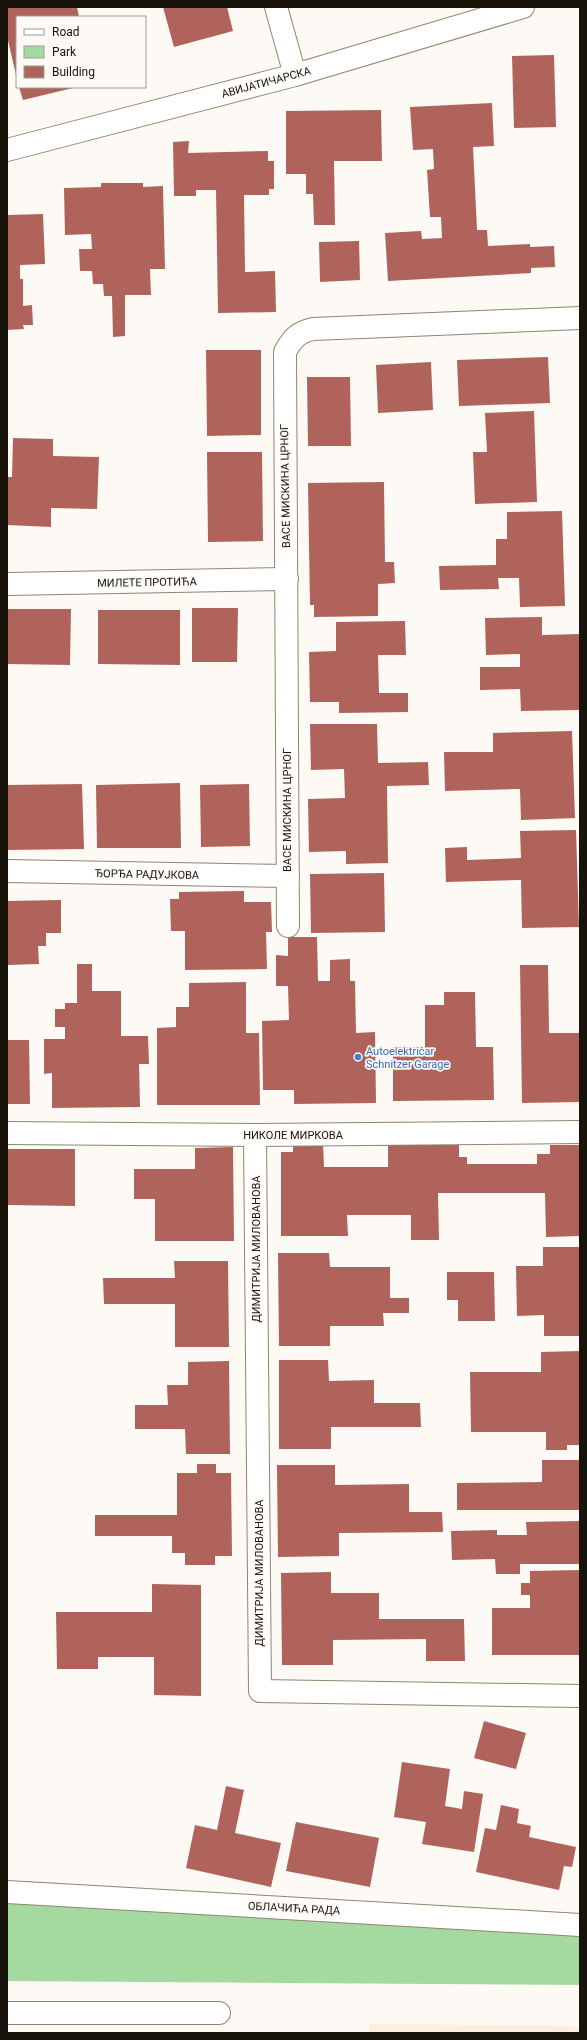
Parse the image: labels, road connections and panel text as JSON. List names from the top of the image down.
{
  "streets": {
    "street": [
      "АВИЈАТИЧАРСКА",
      "ВАСЕ МИСКИНА ЦРНОГ",
      "МИЛЕТЕ ПРОТИЋА",
      "ЂОРЂА РАДУЈКОВА",
      "НИКОЛЕ МИРКОВА",
      "ДИМИТРИЈА МИЛОВАНОВА",
      "ОБЛАЧИЋА РАДА"
    ]
  },
  "crossings": [
    ["ВАСЕ МИСКИНА ЦРНОГ", "МИЛЕТЕ ПРОТИЋА"],
    ["ВАСЕ МИСКИНА ЦРНОГ", "ЂОРЂА РАДУЈКОВА"],
    ["НИКОЛЕ МИРКОВА", "ДИМИТРИЈА МИЛОВАНОВА"]
  ],
  "places": ["Autoelektričar Schnitzer Garage"],
  "legend": ["Road", "Park", "Building"]
}
